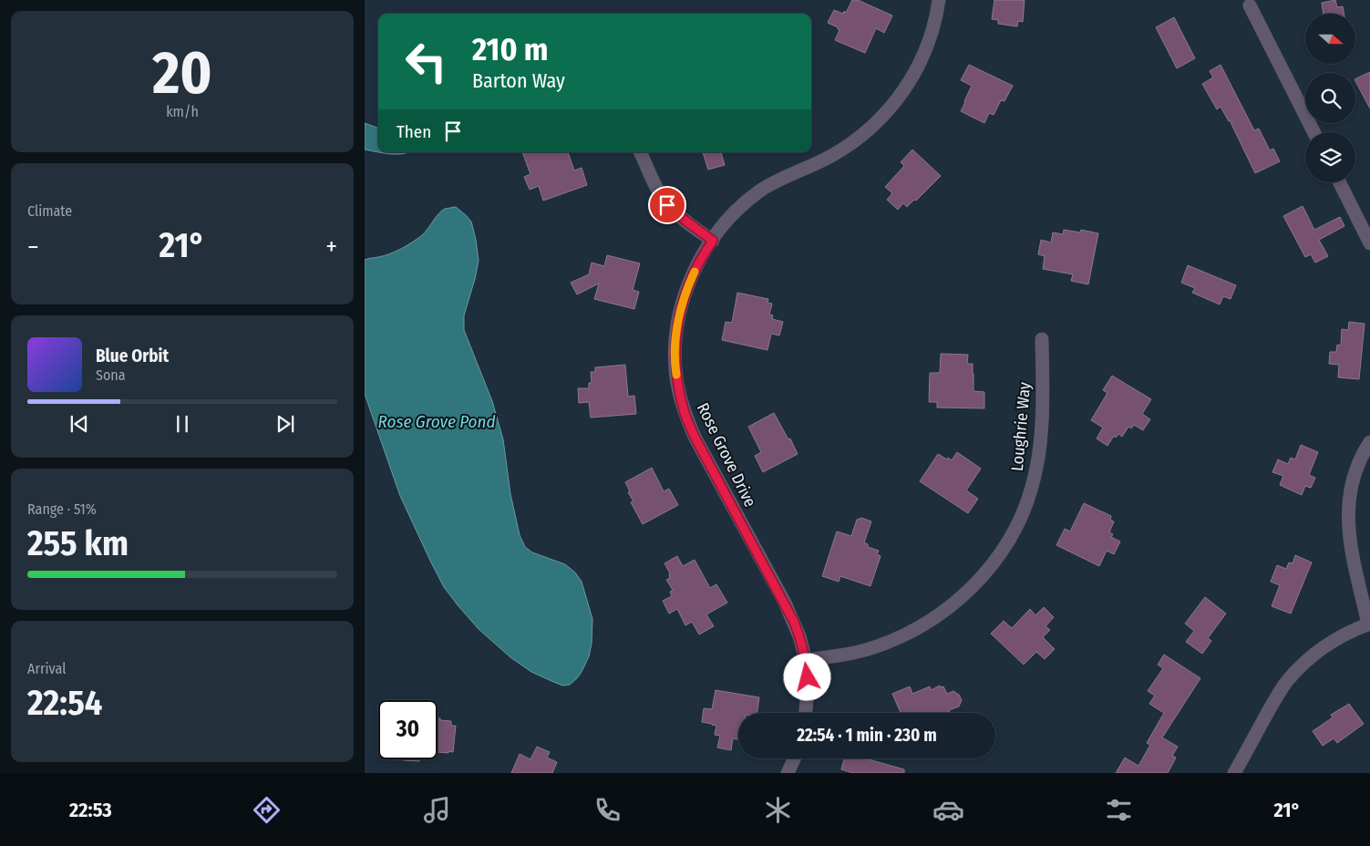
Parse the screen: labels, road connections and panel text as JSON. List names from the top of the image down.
{
  "streets": {
    "street": ["Loughrie Way", "Rose Grove Drive"]
  },
  "crossings": [
    ["Loughrie Way", "Rose Grove Drive"]
  ],
  "water": ["Rose Grove Pond"],
  "north": "right",
  "page": {
    "tile": [
      ["20", "km/h"],
      "Climate",
      ["Range · 51%", "255 km"],
      ["Arrival", "22:54"]
    ],
    "turn": ["210 m", "Barton Way"],
    "then": "Then",
    "heat": ["−", "21°", "+"],
    "song": ["Blue Orbit", "Sona"],
    "limit": "30",
    "trip": "22:54 · 1 min · 230 m",
    "tabs": ["22:53", "21°"]
  }
}
